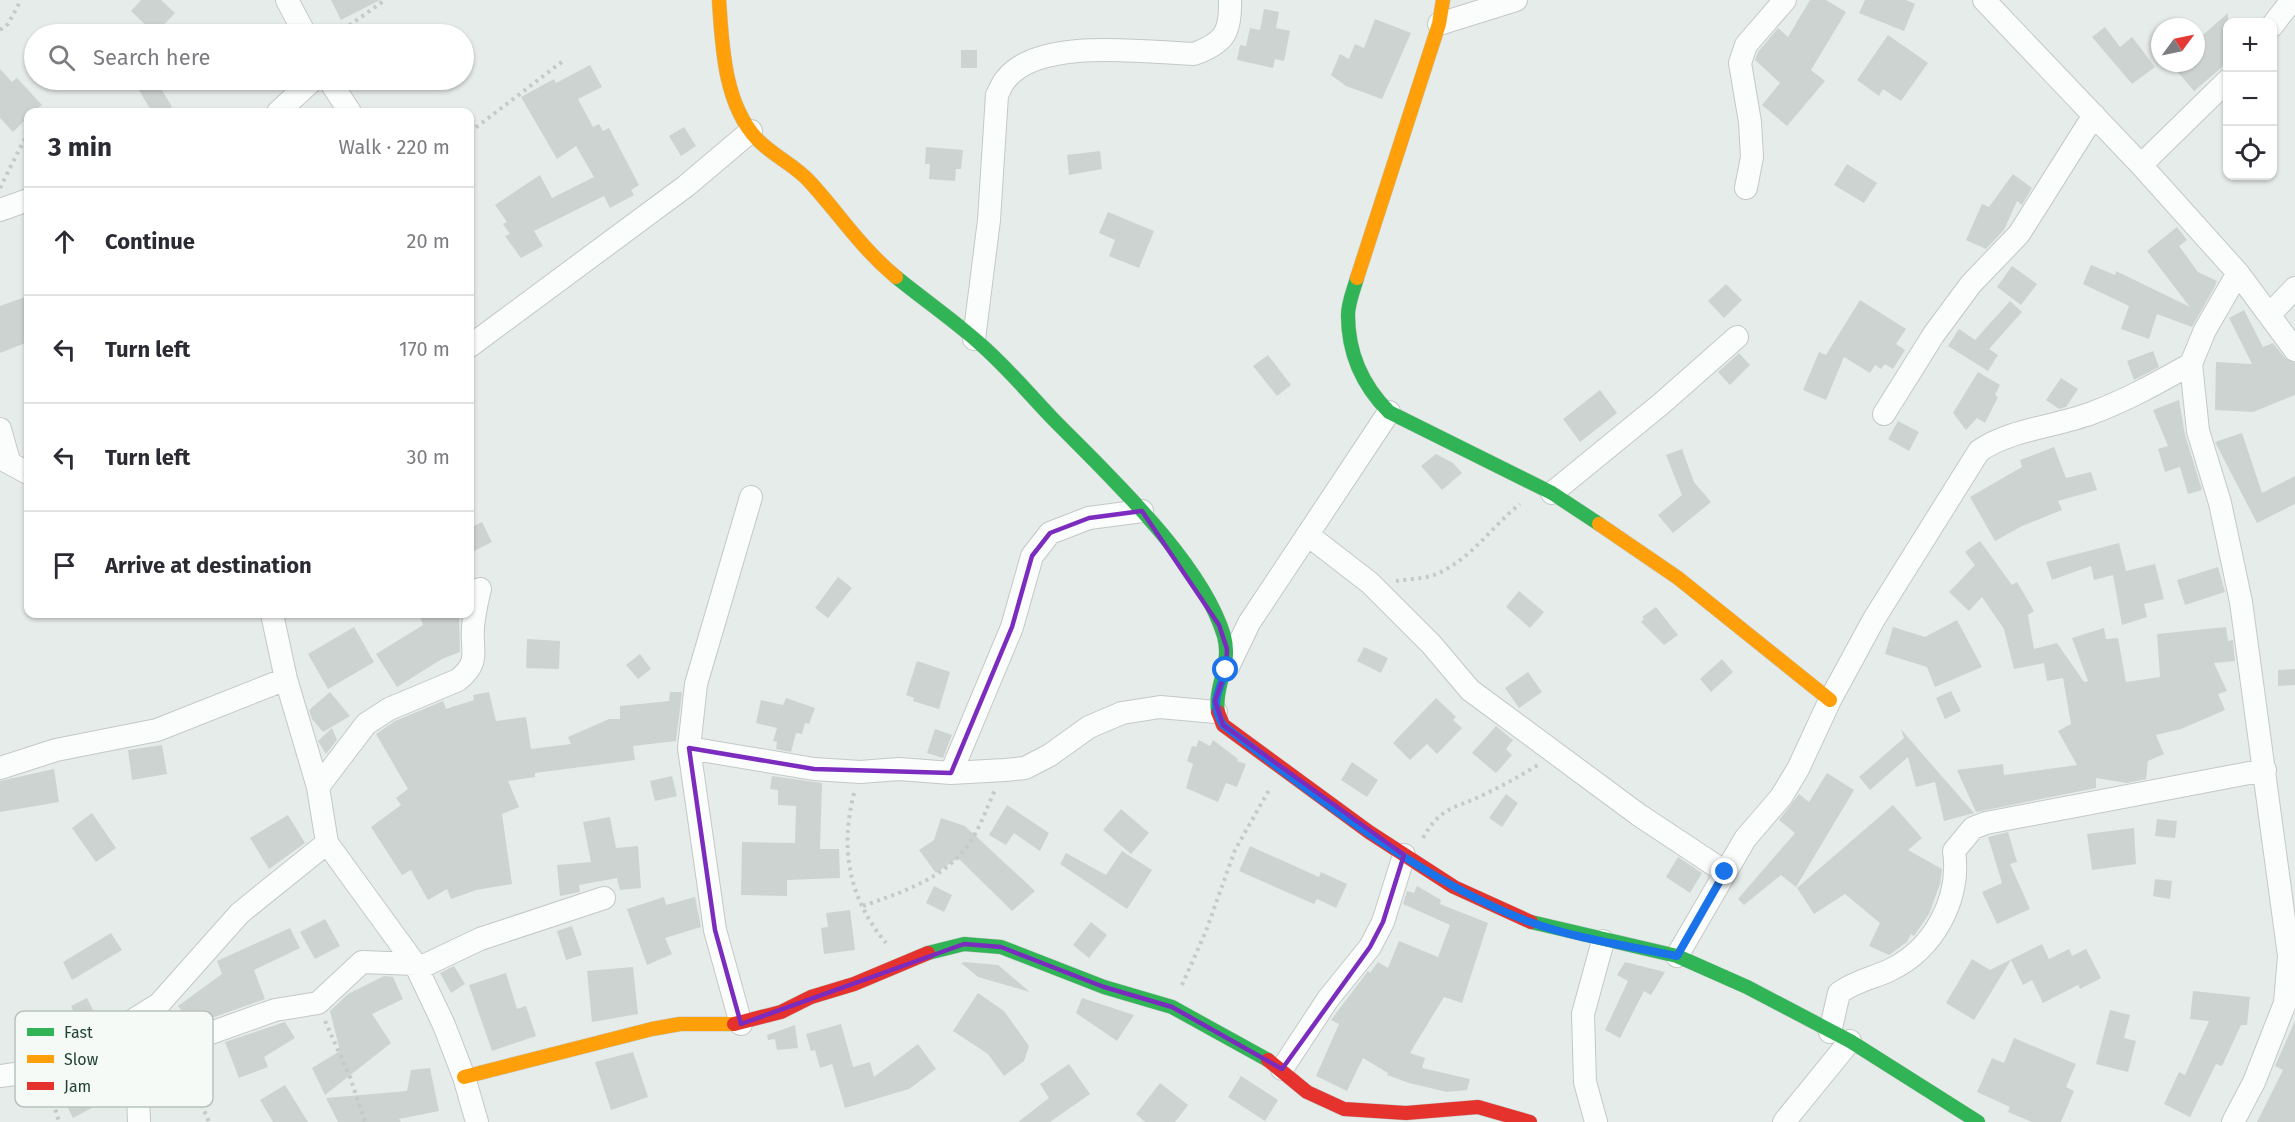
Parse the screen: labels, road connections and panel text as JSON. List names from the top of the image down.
{
  "legend": ["Fast", "Slow", "Jam"],
  "north": "top right",
  "page": {
    "map_buttons": ["+", "−"],
    "search": "Search here",
    "heading": ["3 min", "Walk · 220 m"],
    "list": [
      ["Continue", "20 m"],
      ["Turn left", "170 m"],
      ["Turn left", "30 m"],
      "Arrive at destination"
    ]
  }
}
